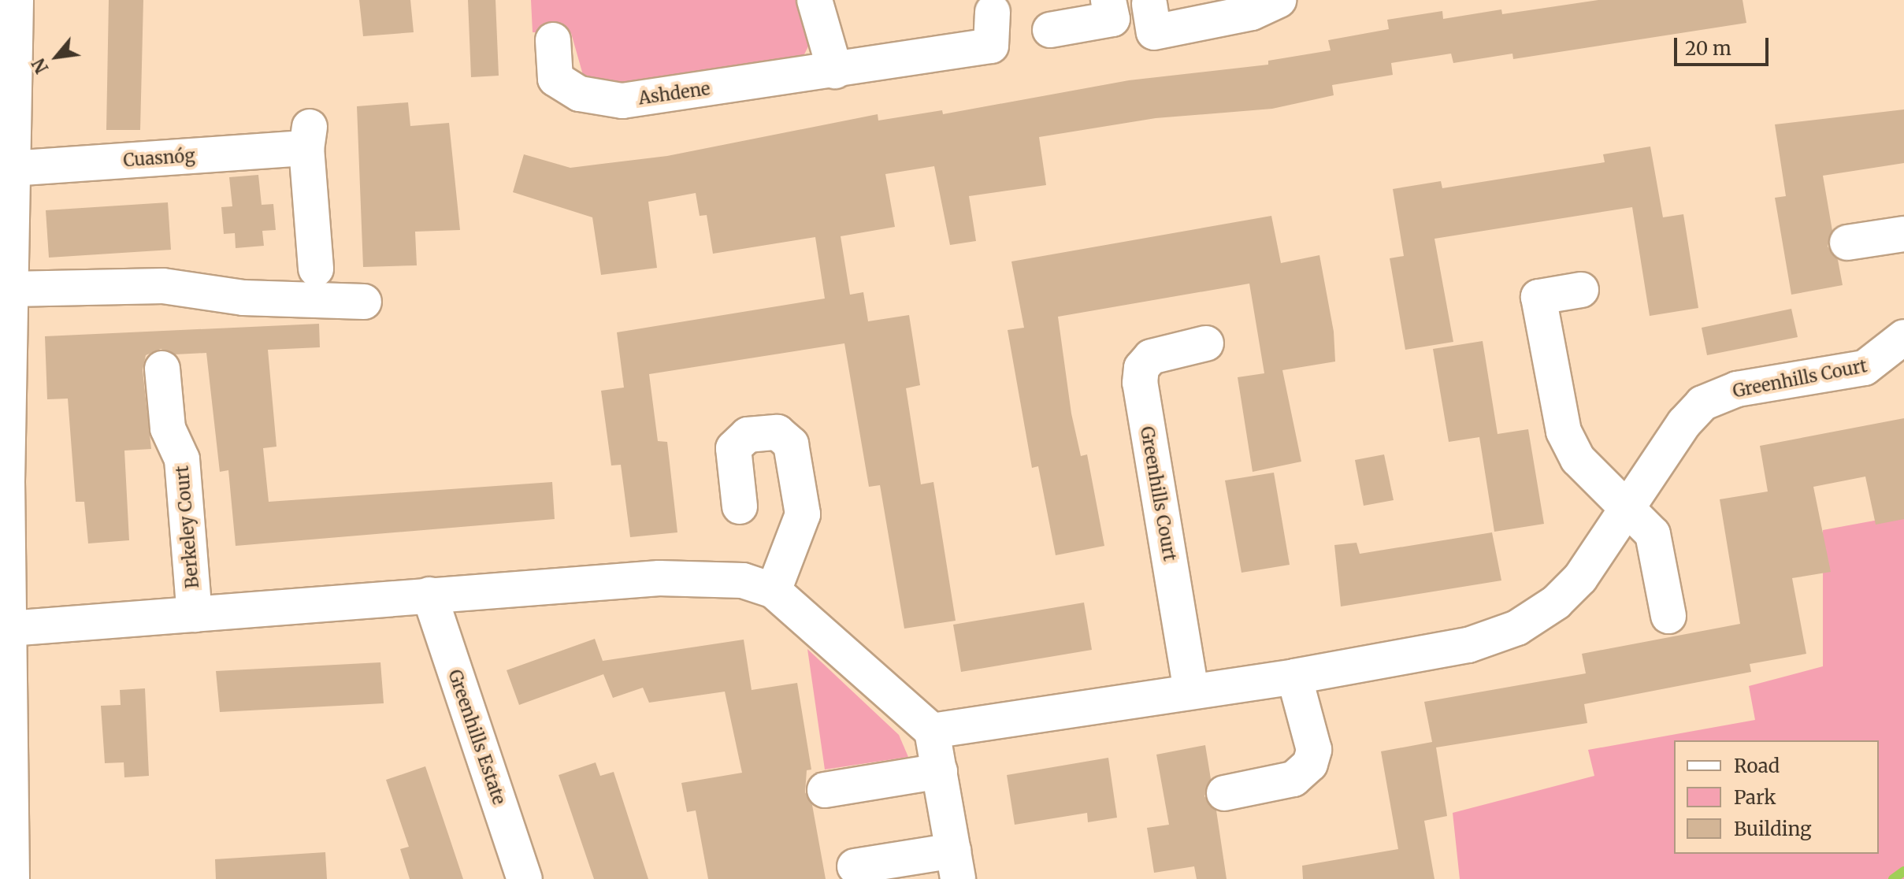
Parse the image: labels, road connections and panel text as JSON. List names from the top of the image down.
{
  "streets": {
    "street": [
      "Ashdene",
      "Cuasnóg",
      "Greenhills Court",
      "Berkeley Court",
      "Greenhills Estate"
    ]
  },
  "legend": ["Road", "Park", "Building"],
  "scale_bar": "20 m",
  "north": "bottom left"
}
